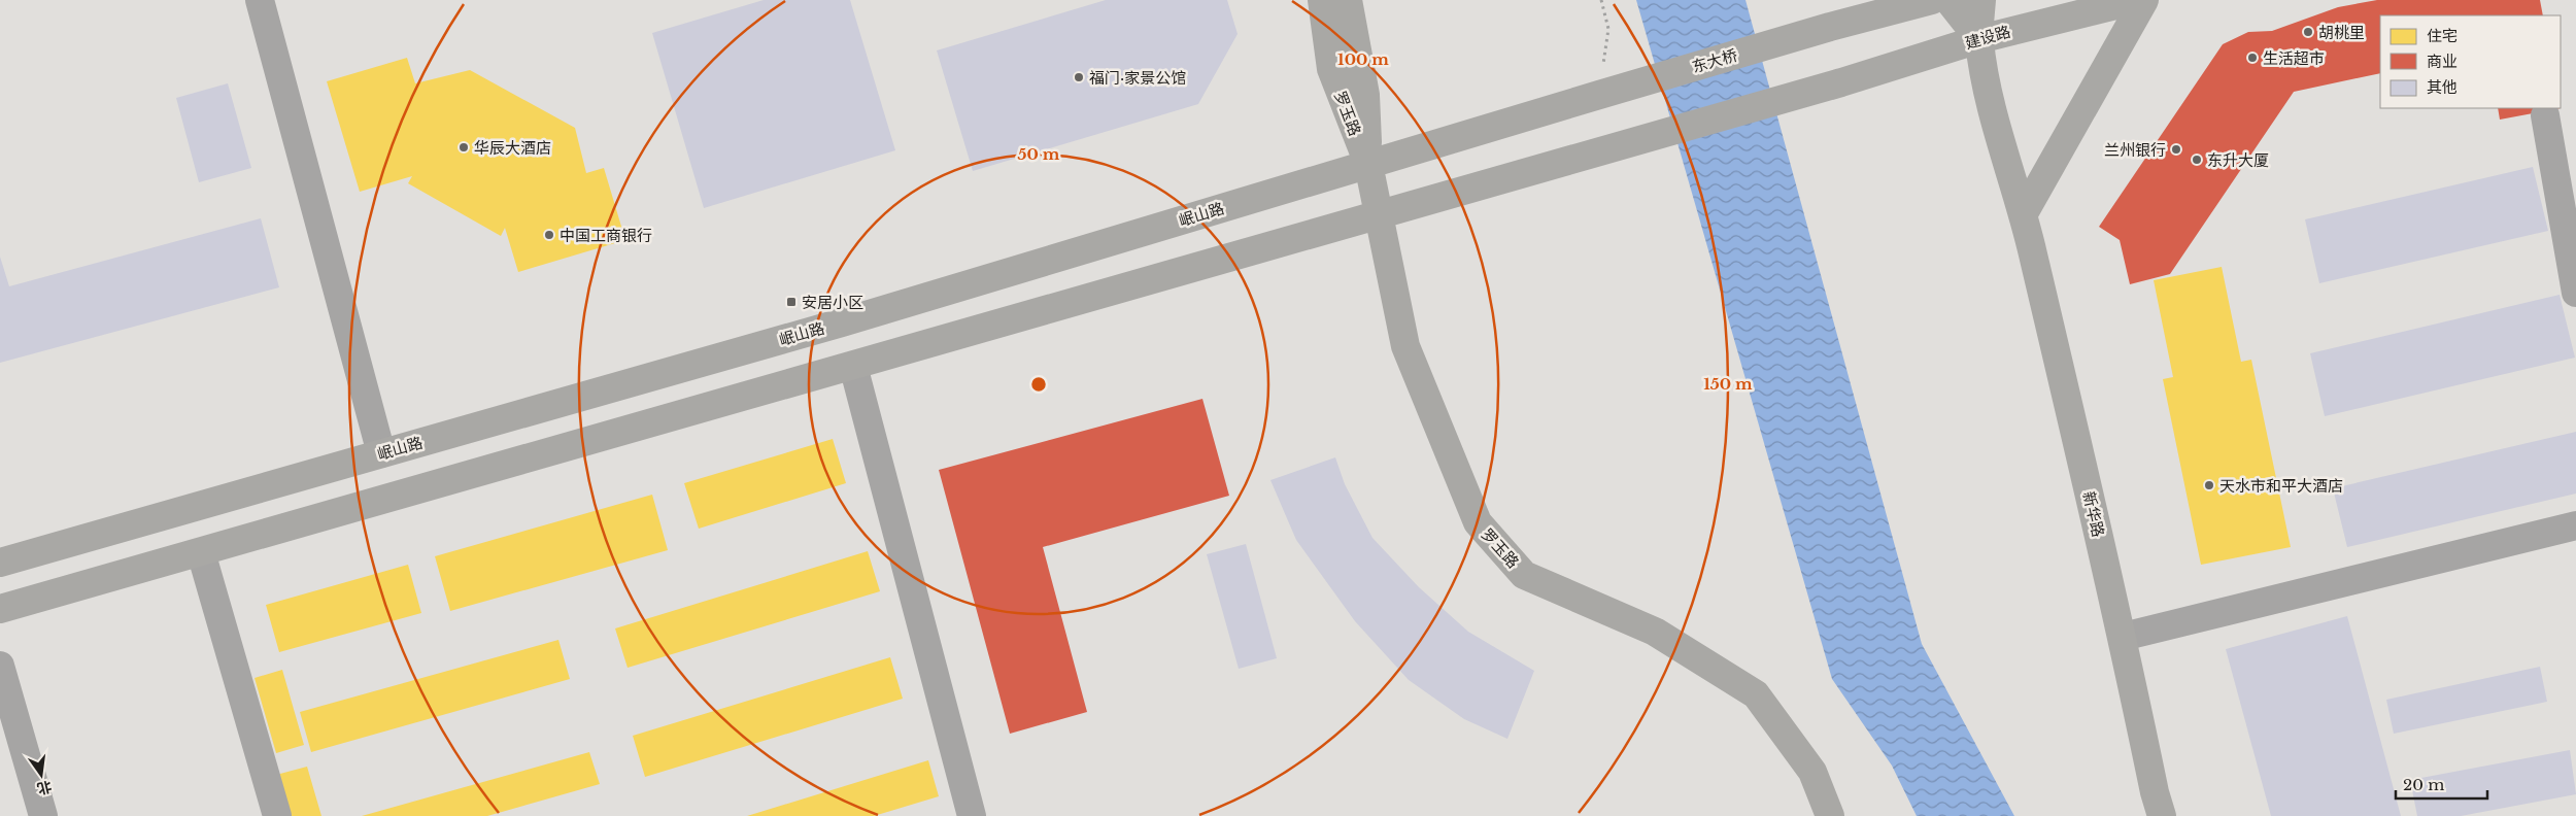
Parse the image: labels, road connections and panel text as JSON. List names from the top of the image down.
{
  "streets": {
    "main road": [
      "建设路",
      "东大桥",
      "罗玉路",
      "岷山路",
      "新华路"
    ]
  },
  "crossings": [
    ["建设路", "罗玉路"],
    ["建设路", "新华路"],
    ["东大桥", "岷山路"],
    ["罗玉路", "岷山路"]
  ],
  "places": {
    "other": [
      "胡桃里",
      "生活超市",
      "福门·家景公馆",
      "华辰大酒店",
      "兰州银行",
      "东升大厦",
      "中国工商银行",
      "天水市和平大酒店"
    ],
    "transit": ["安居小区"]
  },
  "legend": ["住宅", "商业", "其他"],
  "scale_bar": "20 m",
  "north": "bottom",
  "rings": ["100 m", "50 m", "150 m"]
}
